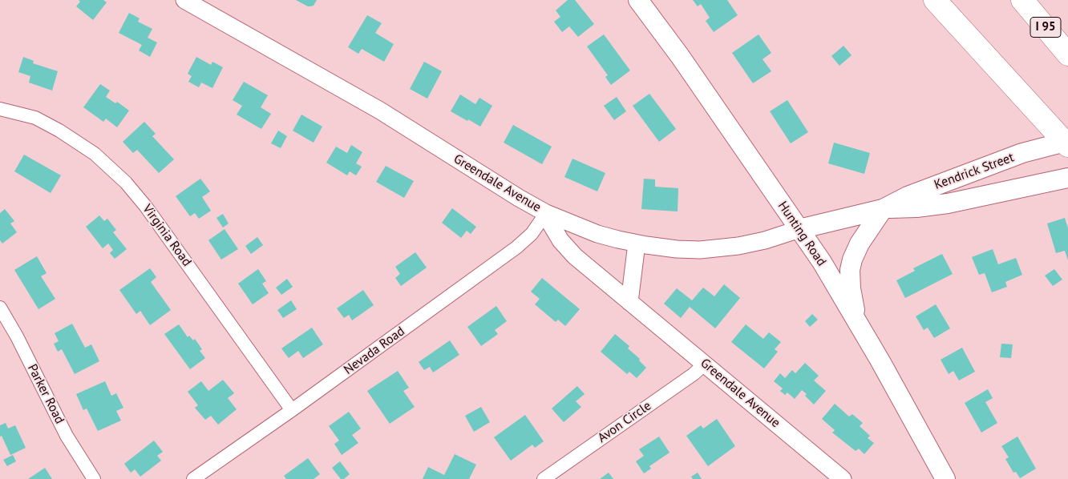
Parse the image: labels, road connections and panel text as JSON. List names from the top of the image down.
{
  "streets": {
    "highway": ["I 95"],
    "main road": ["Kendrick Street", "Hunting Road"],
    "street": [
      "Greendale Avenue",
      "Virginia Road",
      "Nevada Road",
      "Parker Road",
      "Avon Circle"
    ]
  },
  "crossings": [
    ["Kendrick Street", "Greendale Avenue"],
    ["Kendrick Street", "Hunting Road"],
    ["Kendrick Street", "Nevada Road"],
    ["Greendale Avenue", "Nevada Road"],
    ["Greendale Avenue", "Avon Circle"],
    ["Virginia Road", "Nevada Road"]
  ]
}
